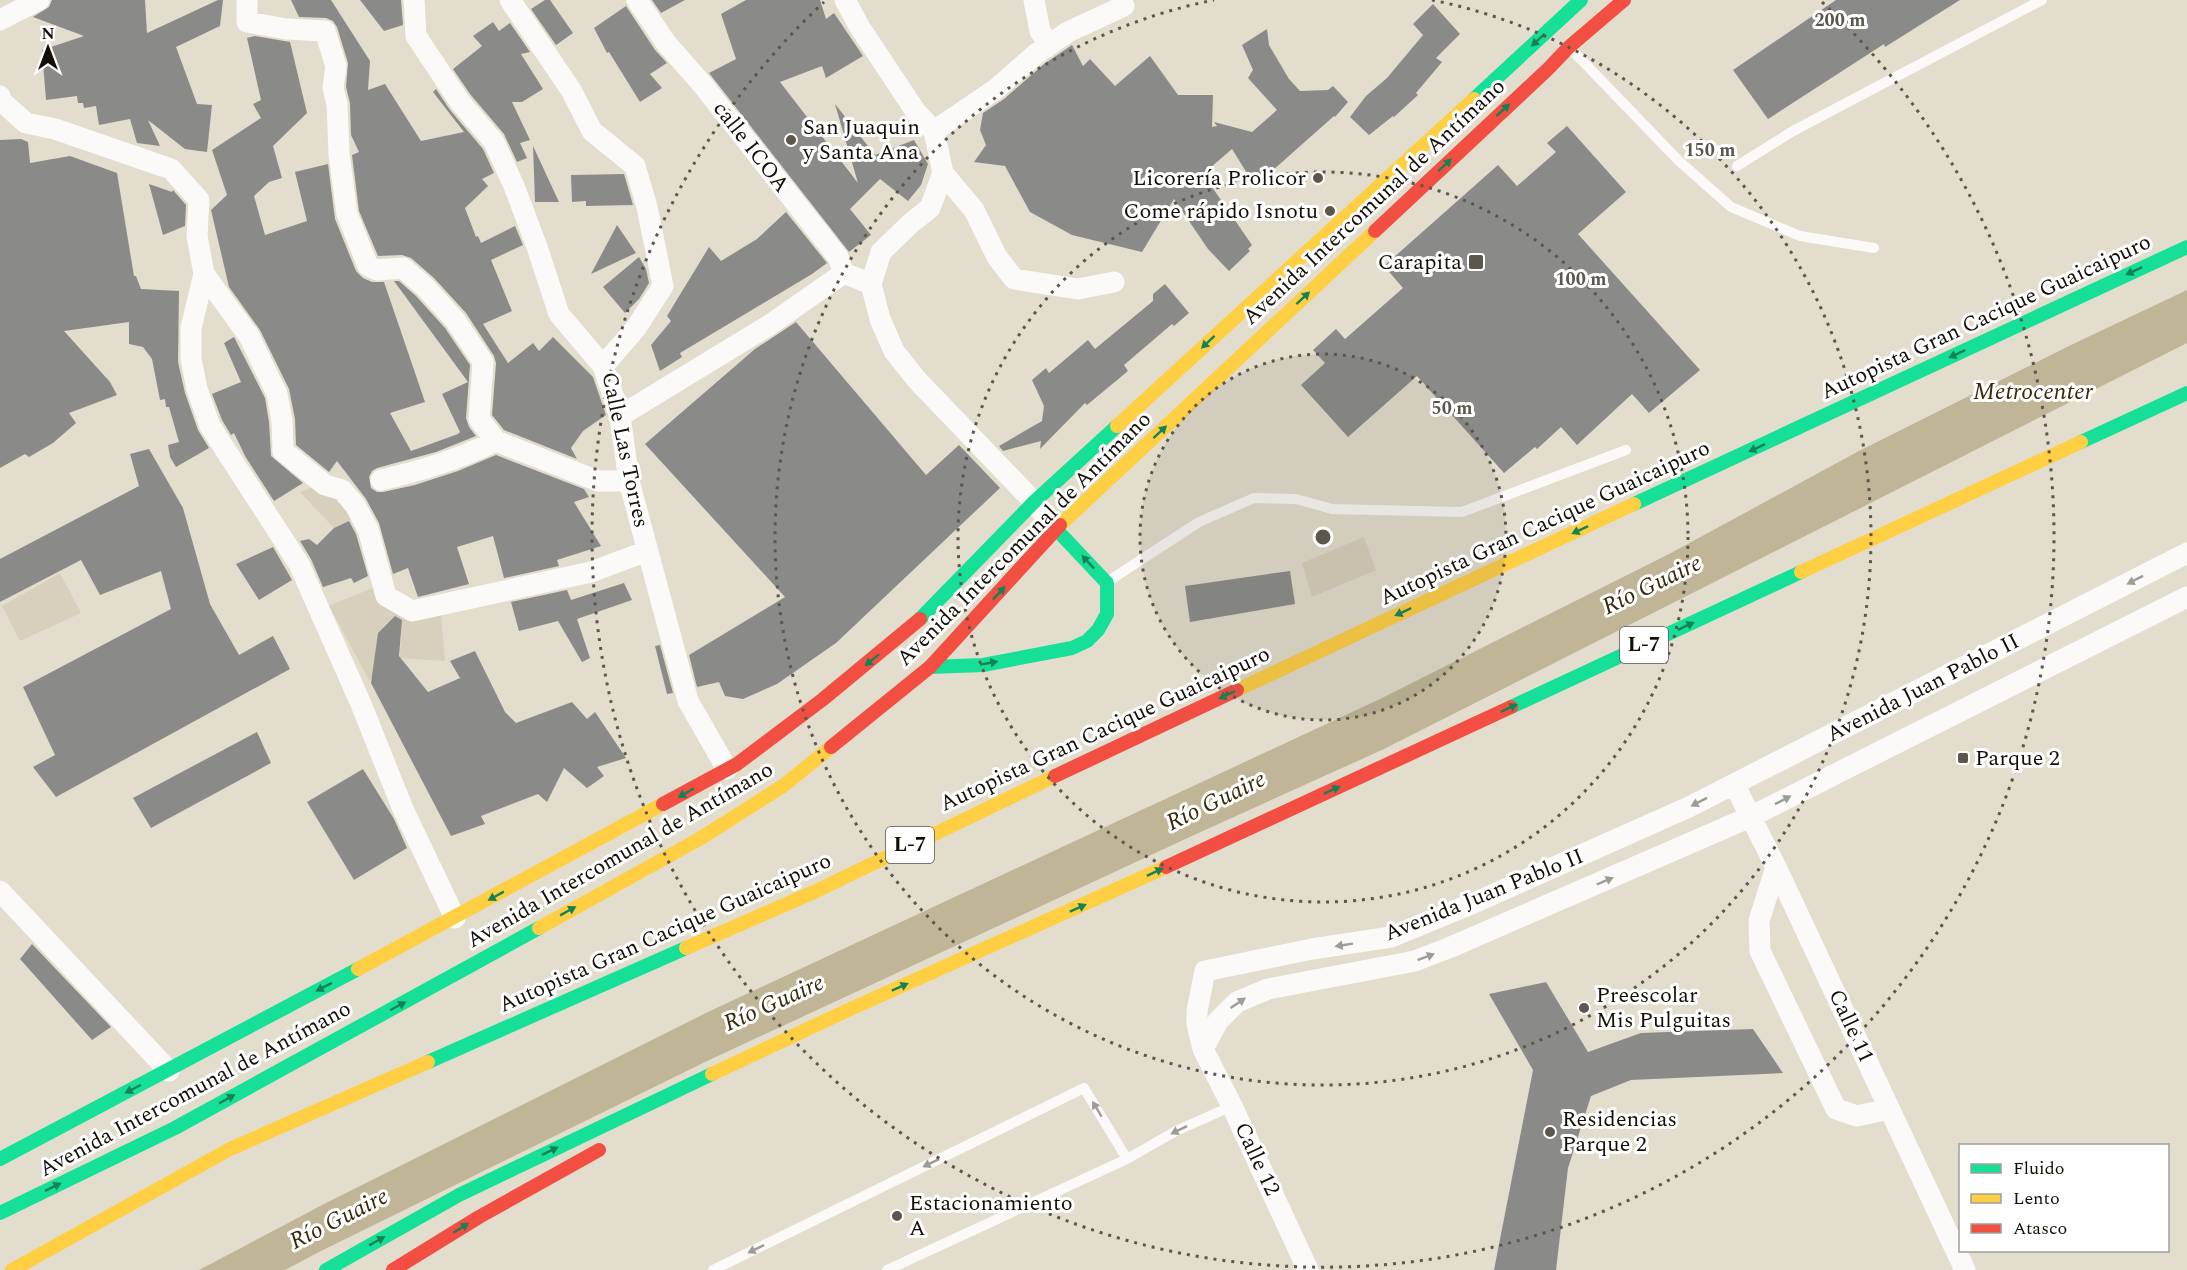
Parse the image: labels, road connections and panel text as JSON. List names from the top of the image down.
{
  "streets": {
    "main road": ["Avenida Intercomunal de Antímano", "Autopista Gran Cacique Guaicaipuro", "L-7"],
    "street": [
      "calle ICOA",
      "Calle Las Torres",
      "Avenida Juan Pablo II",
      "Calle 11",
      "Calle 12"
    ]
  },
  "crossings": [
    ["Avenida Intercomunal de Antímano", "Calle Las Torres"],
    ["Avenida Juan Pablo II", "Calle 11"],
    ["Avenida Juan Pablo II", "Calle 12"]
  ],
  "one_way": ["Autopista Gran Cacique Guaicaipuro"],
  "water": ["Metrocenter", "Río Guaire"],
  "places": {
    "other": [
      "San Juaquin y Santa Ana",
      "Licorería Prolicor",
      "Come rápido Isnotu",
      "Preescolar Mis Pulguitas",
      "Residencias Parque 2",
      "Estacionamiento A"
    ],
    "transit": ["Carapita", "Parque 2"]
  },
  "legend": ["Fluido", "Lento", "Atasco"],
  "north": "top",
  "rings": [
    "200 m",
    "150 m",
    "100 m",
    "50 m"
  ]
}
